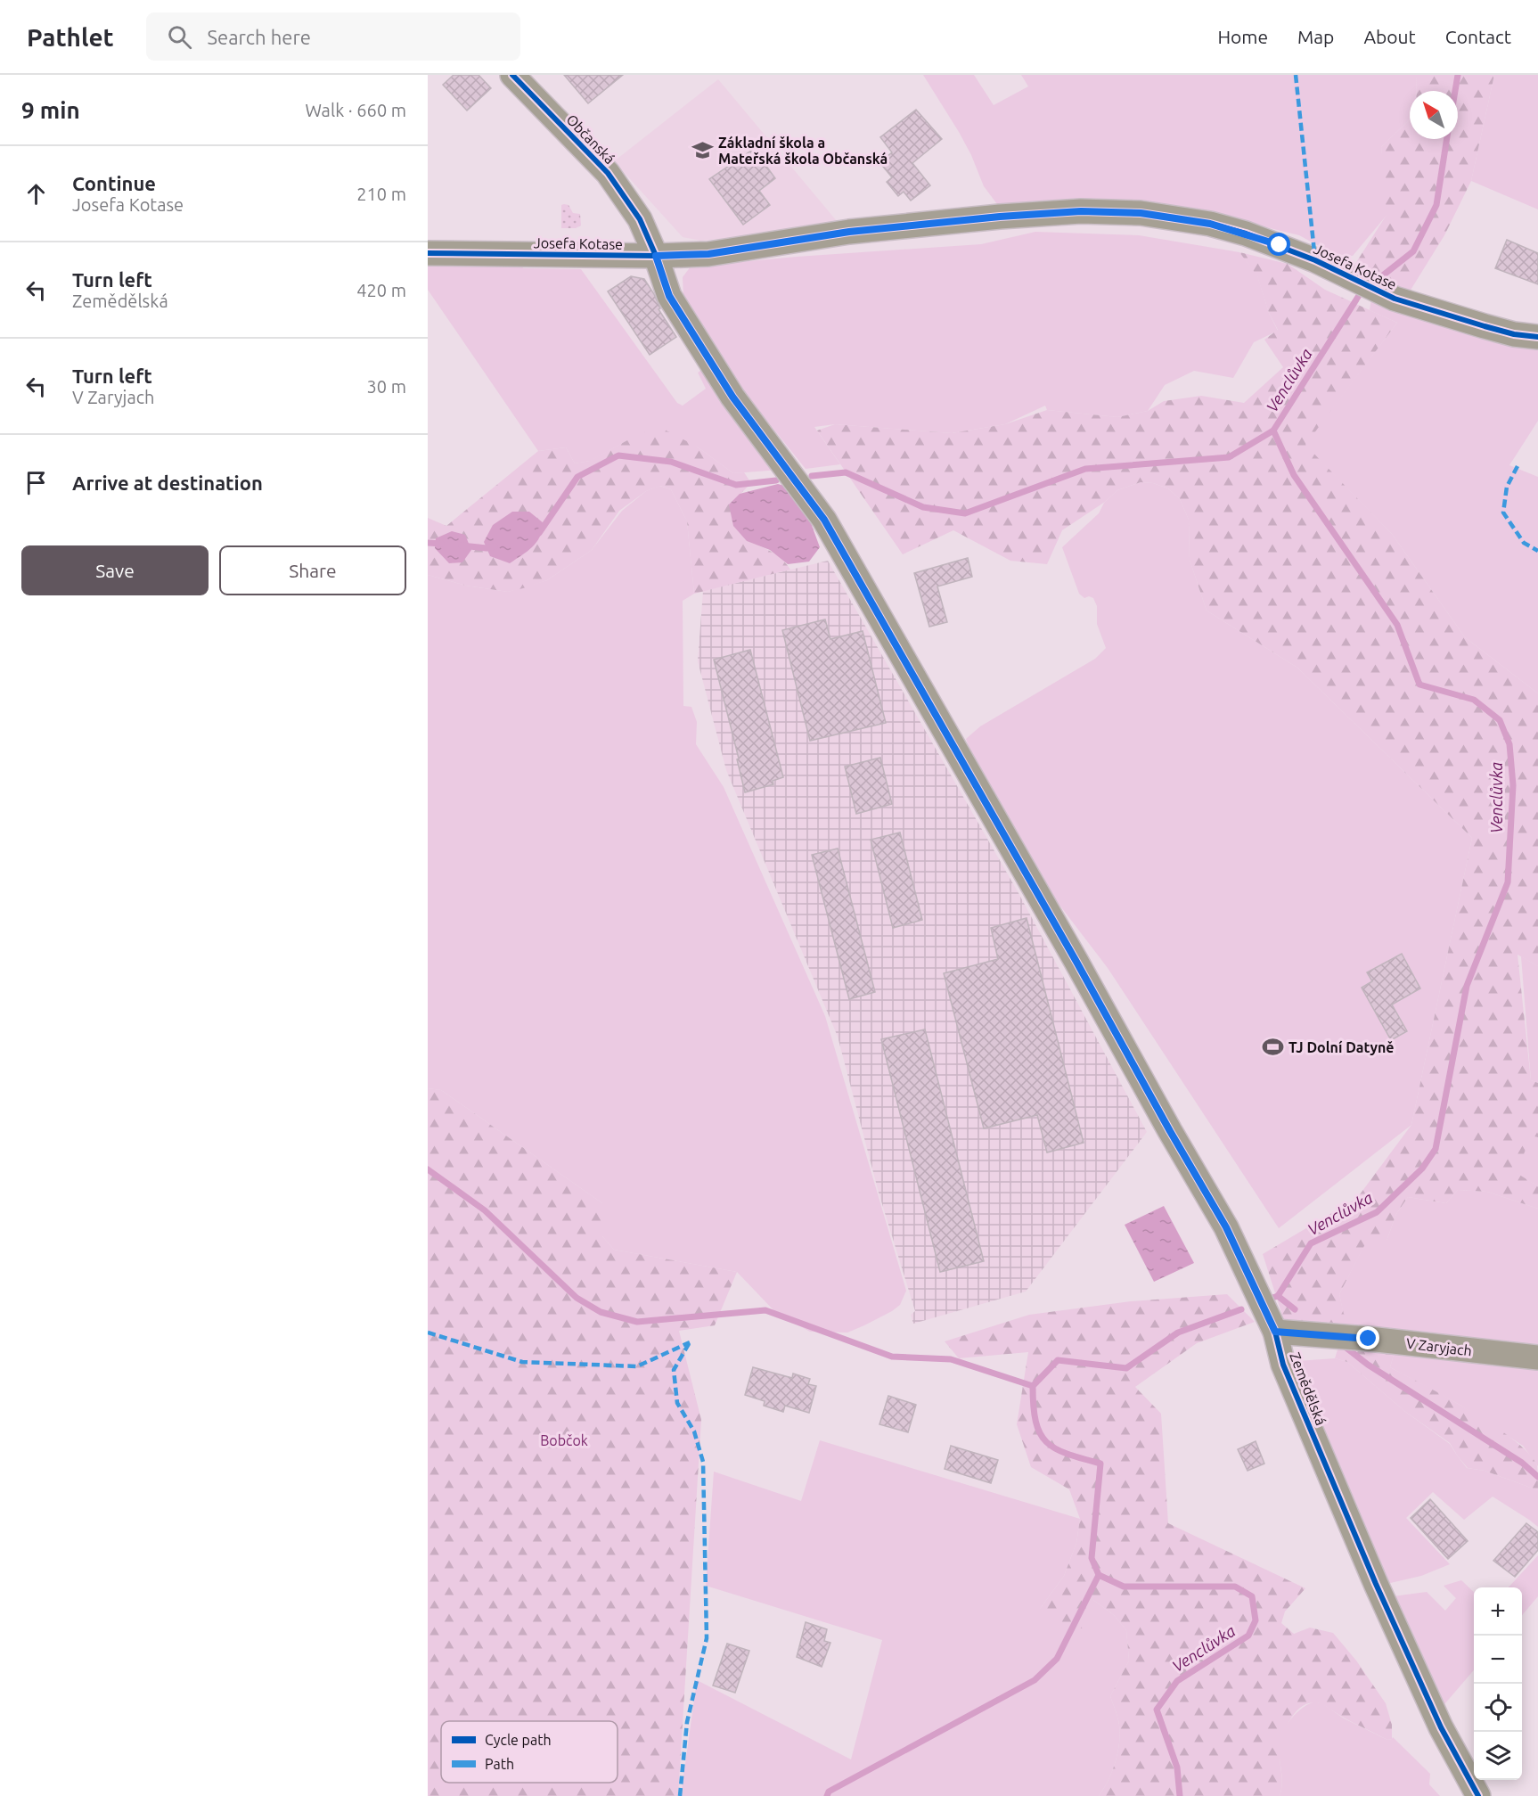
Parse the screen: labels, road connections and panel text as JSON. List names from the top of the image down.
{
  "streets": {
    "street": [
      "Občanská",
      "Josefa Kotase",
      "V Zaryjach",
      "Zemědělská"
    ]
  },
  "crossings": [
    ["Občanská", "Josefa Kotase"],
    ["Občanská", "Zemědělská"],
    ["Josefa Kotase", "Zemědělská"],
    ["V Zaryjach", "Zemědělská"]
  ],
  "water": ["Venclůvka"],
  "parks": ["Bobčok"],
  "places": {
    "school or university": ["Základní škola a Mateřská škola Občanská"],
    "sports": ["TJ Dolní Datyně"]
  },
  "legend": ["Cycle path", "Path"],
  "north": "top left",
  "page": {
    "header": "Pathlet",
    "search": "Search here",
    "nav": [
      "Home",
      "Map",
      "About",
      "Contact"
    ],
    "heading": ["9 min", "Walk · 660 m"],
    "list": [
      ["Continue", "Josefa Kotase", "210 m"],
      ["Turn left", "Zemědělská", "420 m"],
      ["Turn left", "V Zaryjach", "30 m"],
      "Arrive at destination"
    ],
    "buttons": ["Save", "Share"],
    "map_buttons": ["+", "−"]
  }
}
